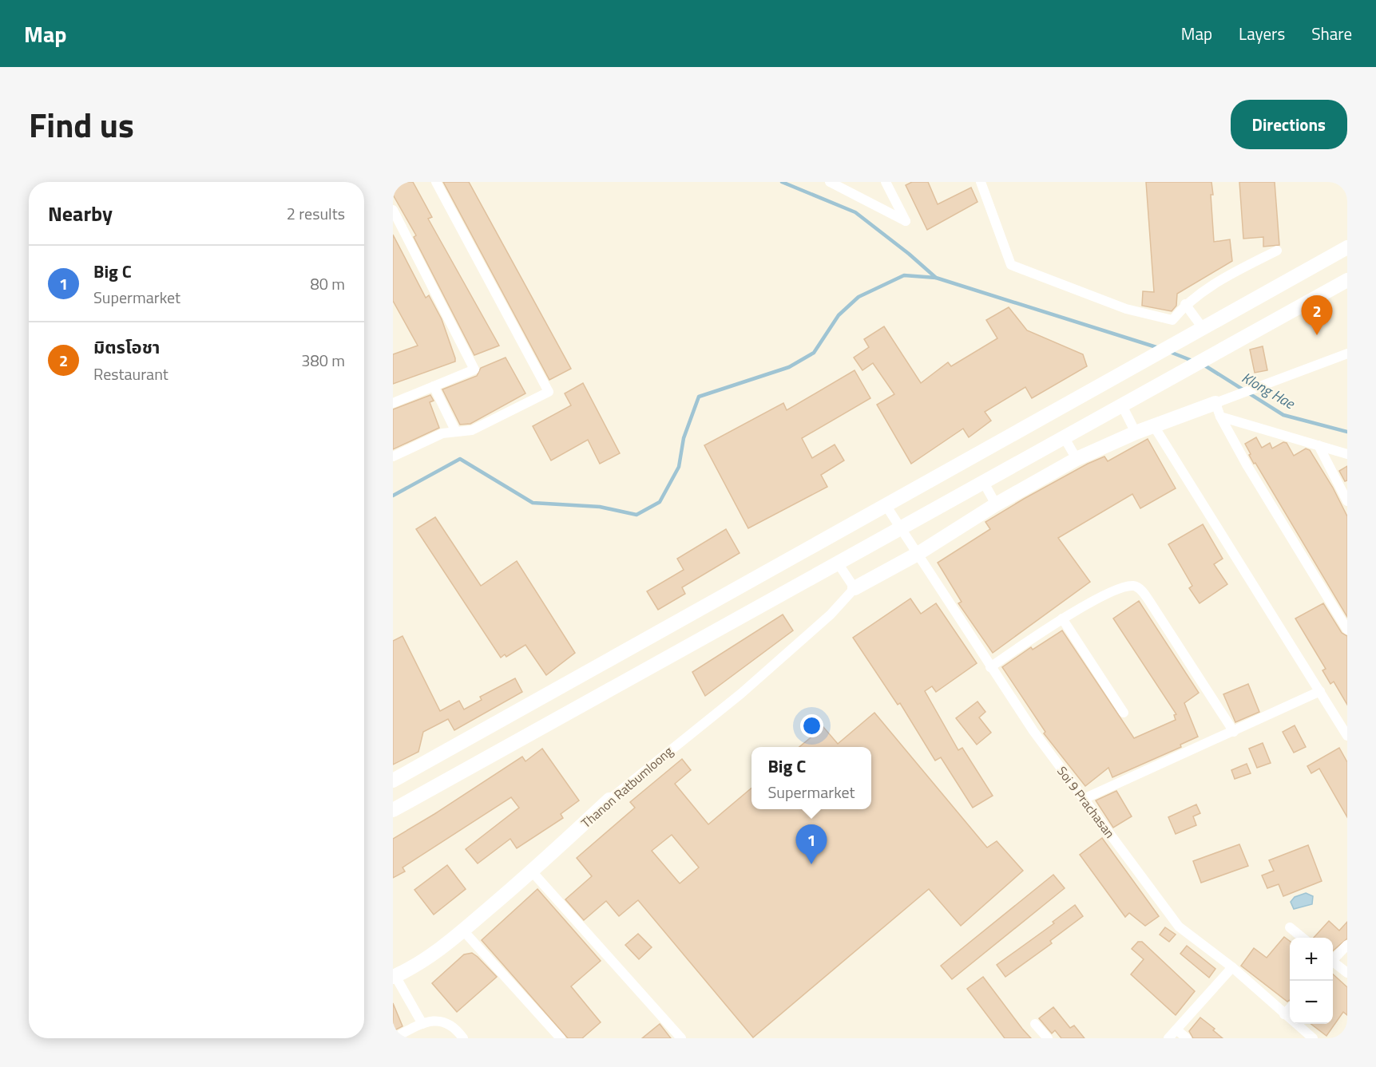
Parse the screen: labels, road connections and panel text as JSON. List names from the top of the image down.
{
  "streets": {
    "main road": ["Thanon Ratbumloong"],
    "street": ["Soi 9 Prachasan"]
  },
  "water": ["Klong Hae"],
  "page": {
    "header": "Map",
    "nav": ["Map", "Layers", "Share"],
    "title": "Find us",
    "buttons": "Directions",
    "heading": ["Nearby", "2 results"],
    "list": [
      {
        "mark": "1",
        "name": "Big C",
        "note": "Supermarket",
        "value": "80 m"
      },
      {
        "mark": "2",
        "name": "มิตรโอชา",
        "note": "Restaurant",
        "value": "380 m"
      }
    ],
    "pins": ["2", "1"],
    "popup": ["Big C", "Supermarket"],
    "map_buttons": ["+", "−"]
  }
}
